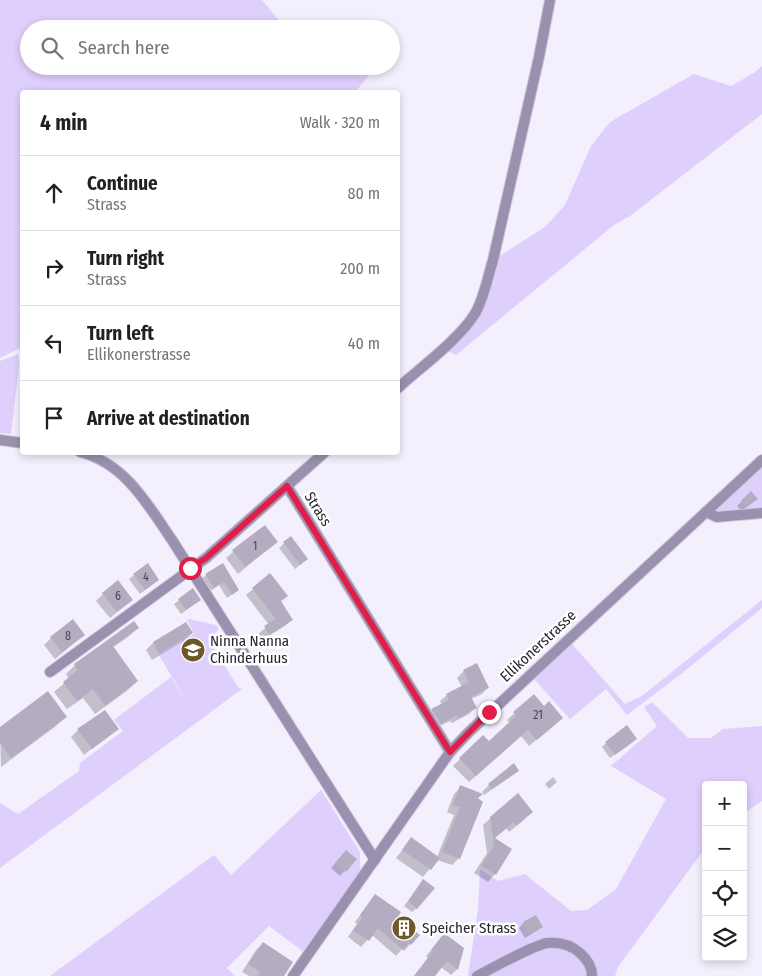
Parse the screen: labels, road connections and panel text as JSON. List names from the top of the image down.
{
  "streets": {
    "street": ["Strass", "Ellikonerstrasse"]
  },
  "crossings": [
    ["Strass", "Ellikonerstrasse"]
  ],
  "places": {
    "school or university": ["Ninna Nanna Chinderhuus"],
    "building": ["Speicher Strass"]
  },
  "house_numbers": [
    "1",
    "4",
    "6",
    "8",
    "21"
  ],
  "page": {
    "search": "Search here",
    "heading": ["4 min", "Walk · 320 m"],
    "list": [
      ["Continue", "Strass", "80 m"],
      ["Turn right", "Strass", "200 m"],
      ["Turn left", "Ellikonerstrasse", "40 m"],
      "Arrive at destination"
    ],
    "map_buttons": ["+", "−"]
  }
}
